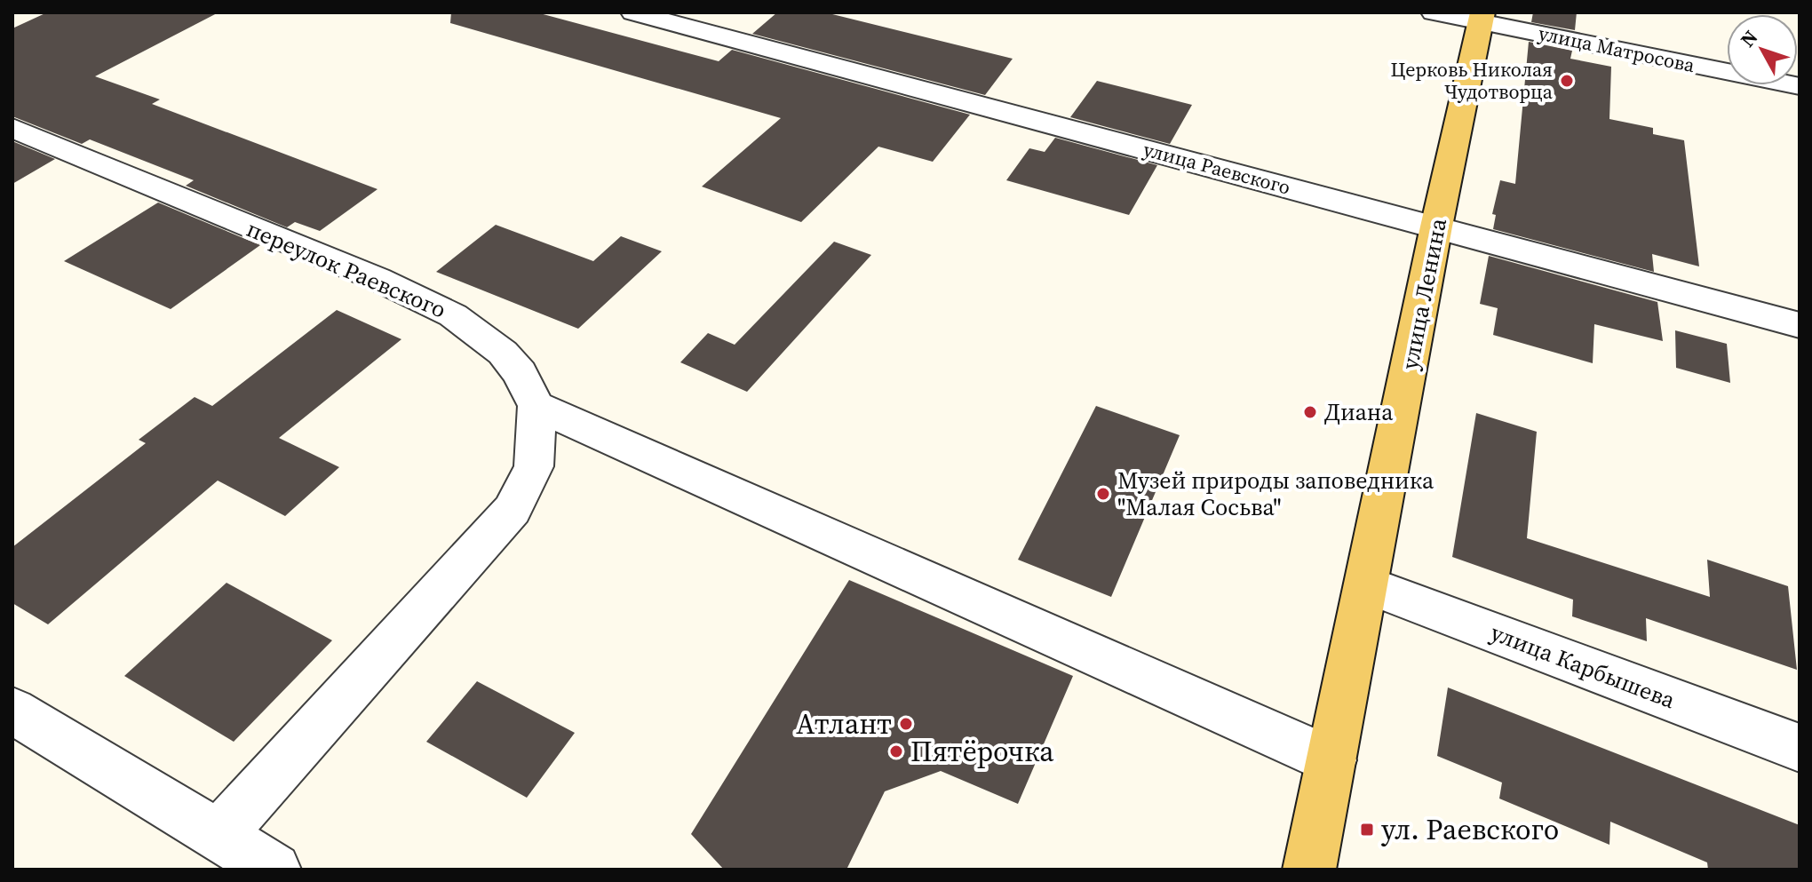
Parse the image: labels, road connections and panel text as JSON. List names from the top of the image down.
{
  "streets": {
    "main road": ["улица Ленина"],
    "street": [
      "улица Матросова",
      "улица Раевского",
      "переулок Раевского",
      "улица Карбышева"
    ]
  },
  "crossings": [
    ["улица Матросова", "улица Ленина"],
    ["улица Раевского", "улица Ленина"],
    ["улица Ленина", "улица Карбышева"]
  ],
  "places": {
    "other": [
      "Церковь Николая Чудотворца",
      "Диана",
      "Музей природы заповедника \"Малая Сосьва\"",
      "Атлант",
      "Пятёрочка"
    ],
    "transit": ["ул. Раевского"]
  },
  "north": "top left"
}
